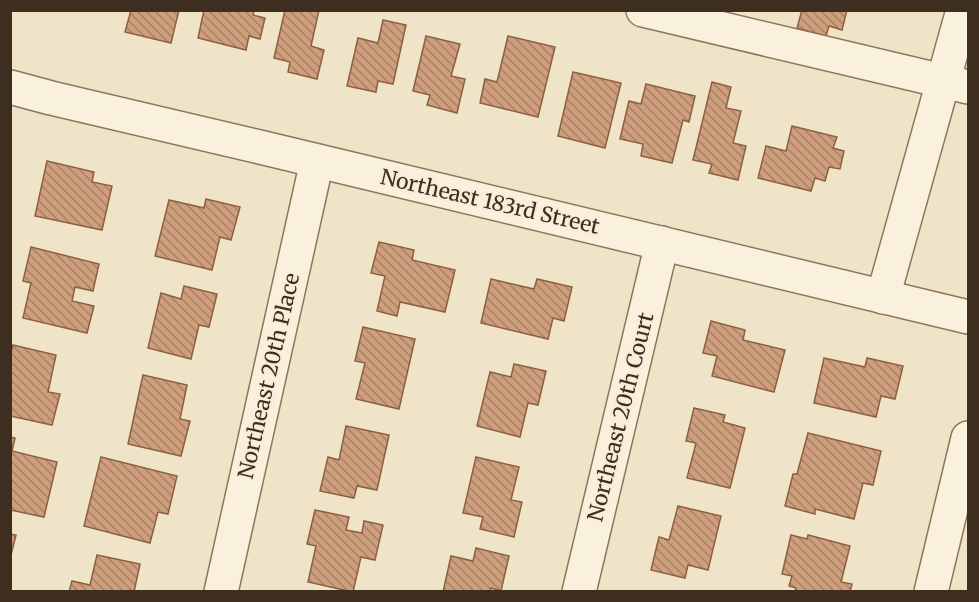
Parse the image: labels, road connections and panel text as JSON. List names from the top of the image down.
{
  "streets": {
    "street": ["Northeast 183rd Street", "Northeast 20th Place", "Northeast 20th Court"]
  },
  "crossings": [
    ["Northeast 183rd Street", "Northeast 20th Place"],
    ["Northeast 183rd Street", "Northeast 20th Court"]
  ]
}
